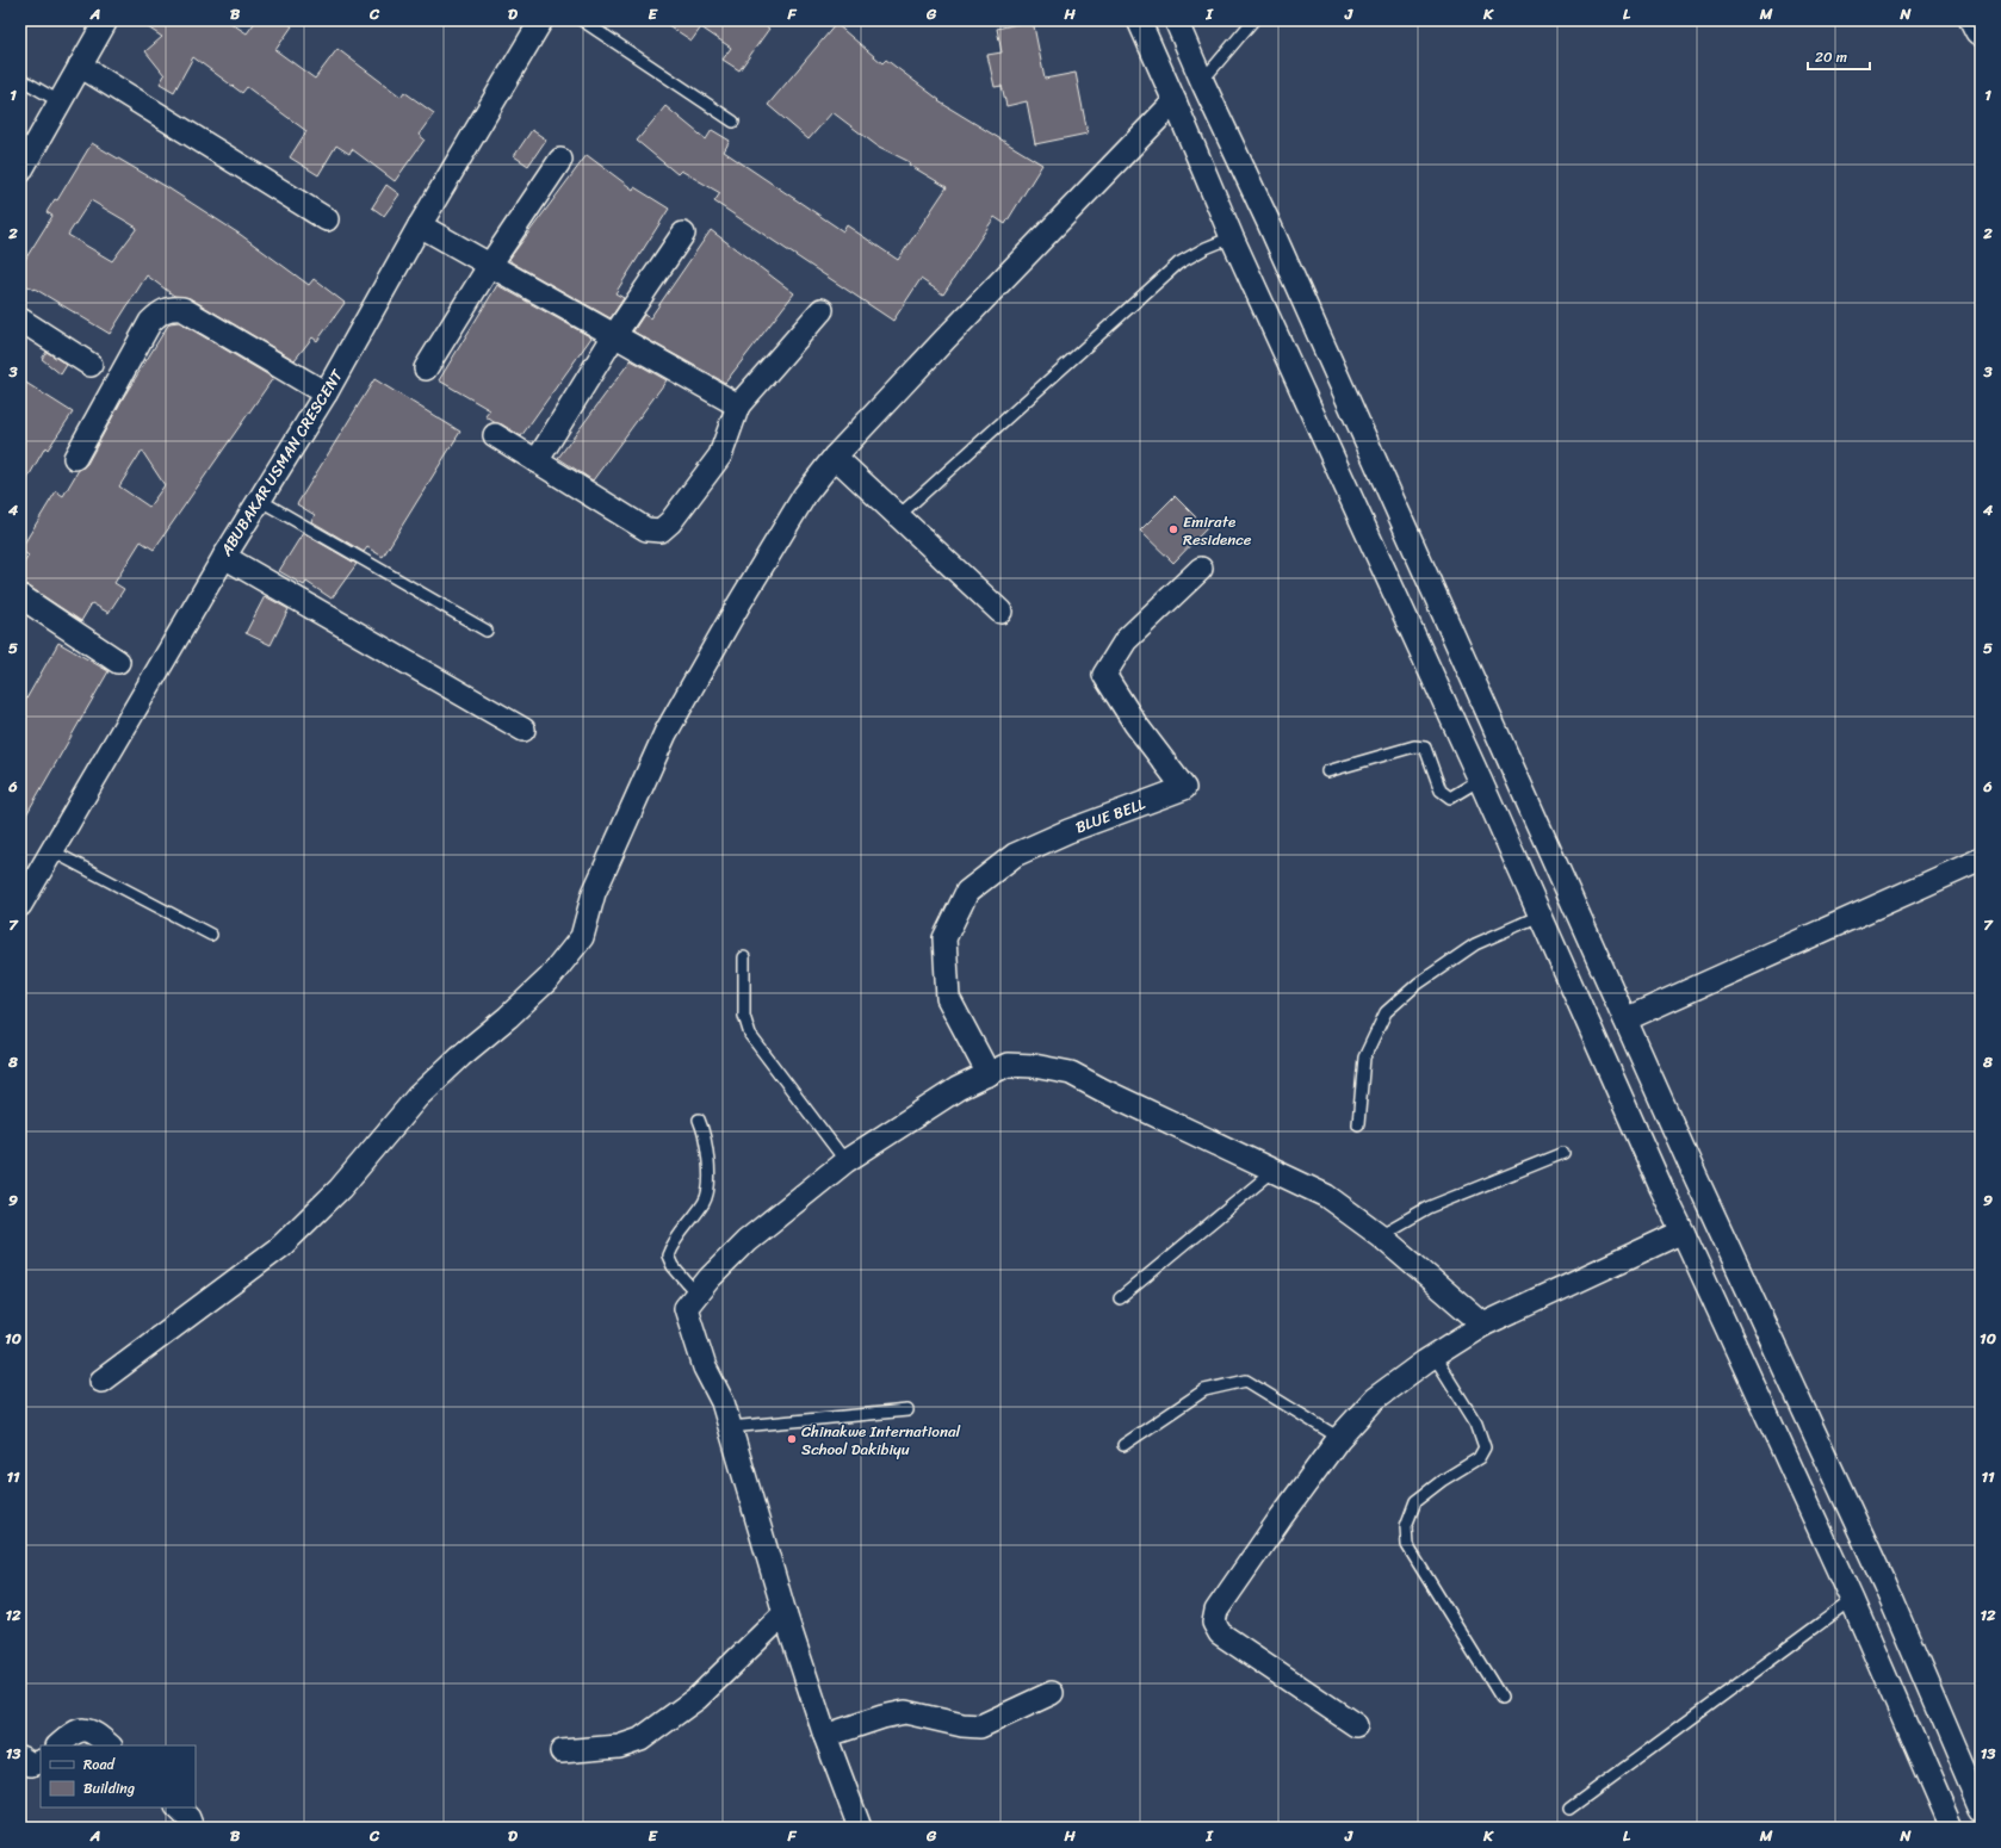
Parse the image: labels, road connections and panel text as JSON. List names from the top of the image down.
{
  "streets": {
    "street": ["ABUBAKAR USMAN CRESCENT", "BLUE BELL"]
  },
  "places": ["Emirate Residence", "Chinakwe International School Dakibiyu"],
  "legend": ["Road", "Building"],
  "scale_bar": "20 m",
  "grid": {
    "columns": [
      "A",
      "B",
      "C",
      "D",
      "E",
      "F",
      "G",
      "H",
      "I",
      "J",
      "K",
      "L",
      "M",
      "N"
    ],
    "rows": [
      "1",
      "2",
      "3",
      "4",
      "5",
      "6",
      "7",
      "8",
      "9",
      "10",
      "11",
      "12",
      "13"
    ]
  }
}
